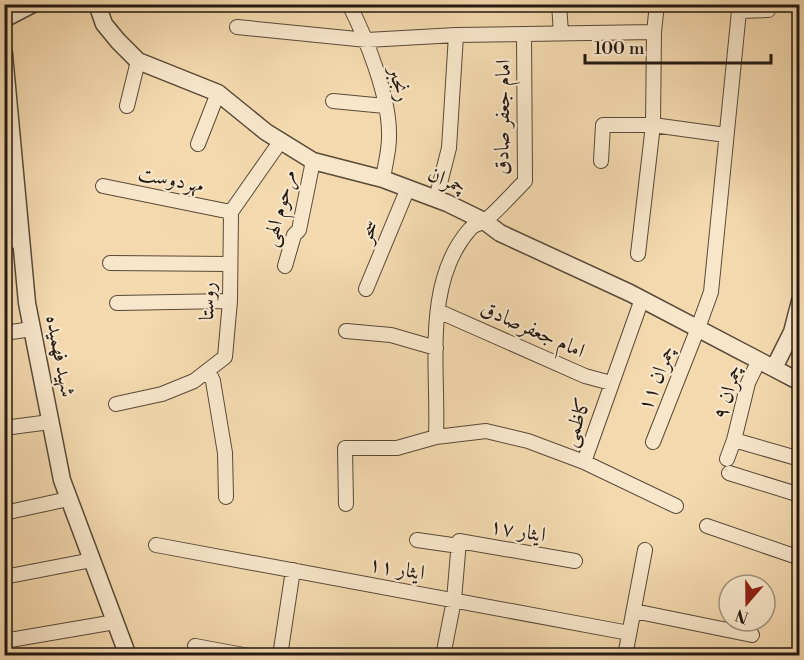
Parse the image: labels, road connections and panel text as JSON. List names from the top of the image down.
{
  "streets": {
    "street": [
      "رنجبر",
      "امام جعفر صادق",
      "مهردوست",
      "چمران",
      "مرحوم الهی",
      "سحر",
      "روستا",
      "امام جعفرصادق",
      "شهید فهمیده",
      "چمران ۱۱",
      "چمران ۹",
      "کاظمی",
      "ایثار ۱۷",
      "ایثار ۱۱"
    ]
  },
  "crossings": [
    ["رنجبر", "چمران"],
    ["امام جعفر صادق", "چمران"],
    ["امام جعفر صادق", "امام جعفرصادق"],
    ["مهردوست", "روستا"],
    ["چمران", "مرحوم الهی"],
    ["چمران", "سحر"],
    ["چمران", "چمران ۱۱"],
    ["چمران", "چمران ۹"],
    ["چمران", "کاظمی"],
    ["امام جعفرصادق", "کاظمی"],
    ["ایثار ۱۷", "ایثار ۱۱"]
  ],
  "scale_bar": "100 m",
  "north": "bottom"
}
